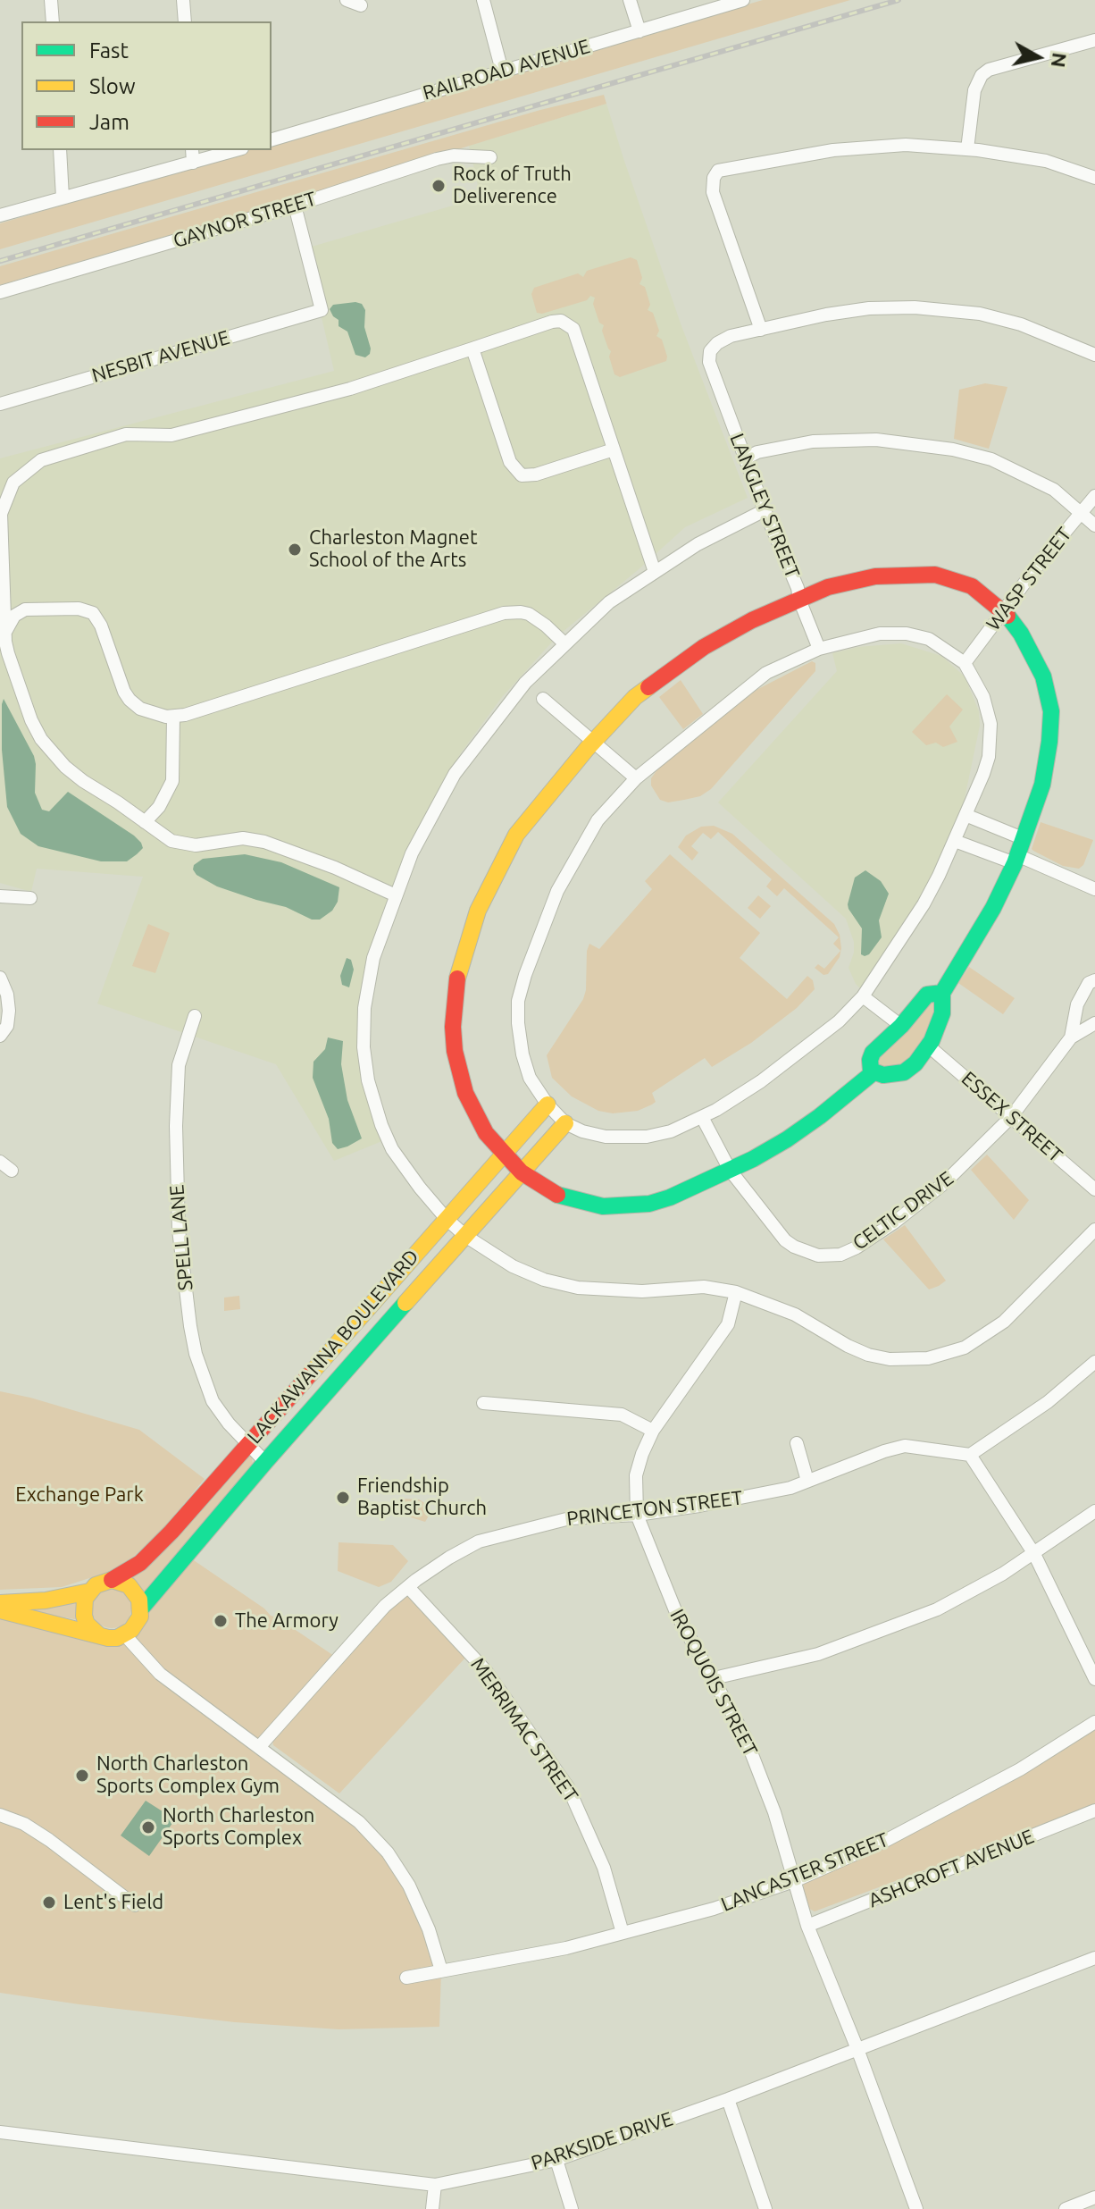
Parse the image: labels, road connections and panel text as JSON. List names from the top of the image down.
{
  "streets": {
    "street": [
      "RAILROAD AVENUE",
      "GAYNOR STREET",
      "NESBIT AVENUE",
      "LANGLEY STREET",
      "WASP STREET",
      "ESSEX STREET",
      "CELTIC DRIVE",
      "SPELL LANE",
      "LACKAWANNA BOULEVARD",
      "PRINCETON STREET",
      "IROQUOIS STREET",
      "MERRIMAC STREET",
      "ASHCROFT AVENUE",
      "LANCASTER STREET",
      "PARKSIDE DRIVE"
    ]
  },
  "crossings": [
    ["GAYNOR STREET", "NESBIT AVENUE"],
    ["ESSEX STREET", "CELTIC DRIVE"],
    ["SPELL LANE", "LACKAWANNA BOULEVARD"],
    ["PRINCETON STREET", "IROQUOIS STREET"],
    ["PRINCETON STREET", "MERRIMAC STREET"],
    ["IROQUOIS STREET", "ASHCROFT AVENUE"],
    ["IROQUOIS STREET", "LANCASTER STREET"],
    ["IROQUOIS STREET", "PARKSIDE DRIVE"],
    ["MERRIMAC STREET", "LANCASTER STREET"]
  ],
  "parks": ["Exchange Park"],
  "places": [
    "Rock of Truth Deliverence",
    "Charleston Magnet School of the Arts",
    "Friendship Baptist Church",
    "The Armory",
    "North Charleston Sports Complex Gym",
    "North Charleston Sports Complex",
    "Lent's Field"
  ],
  "legend": ["Fast", "Slow", "Jam"],
  "north": "right"
}
